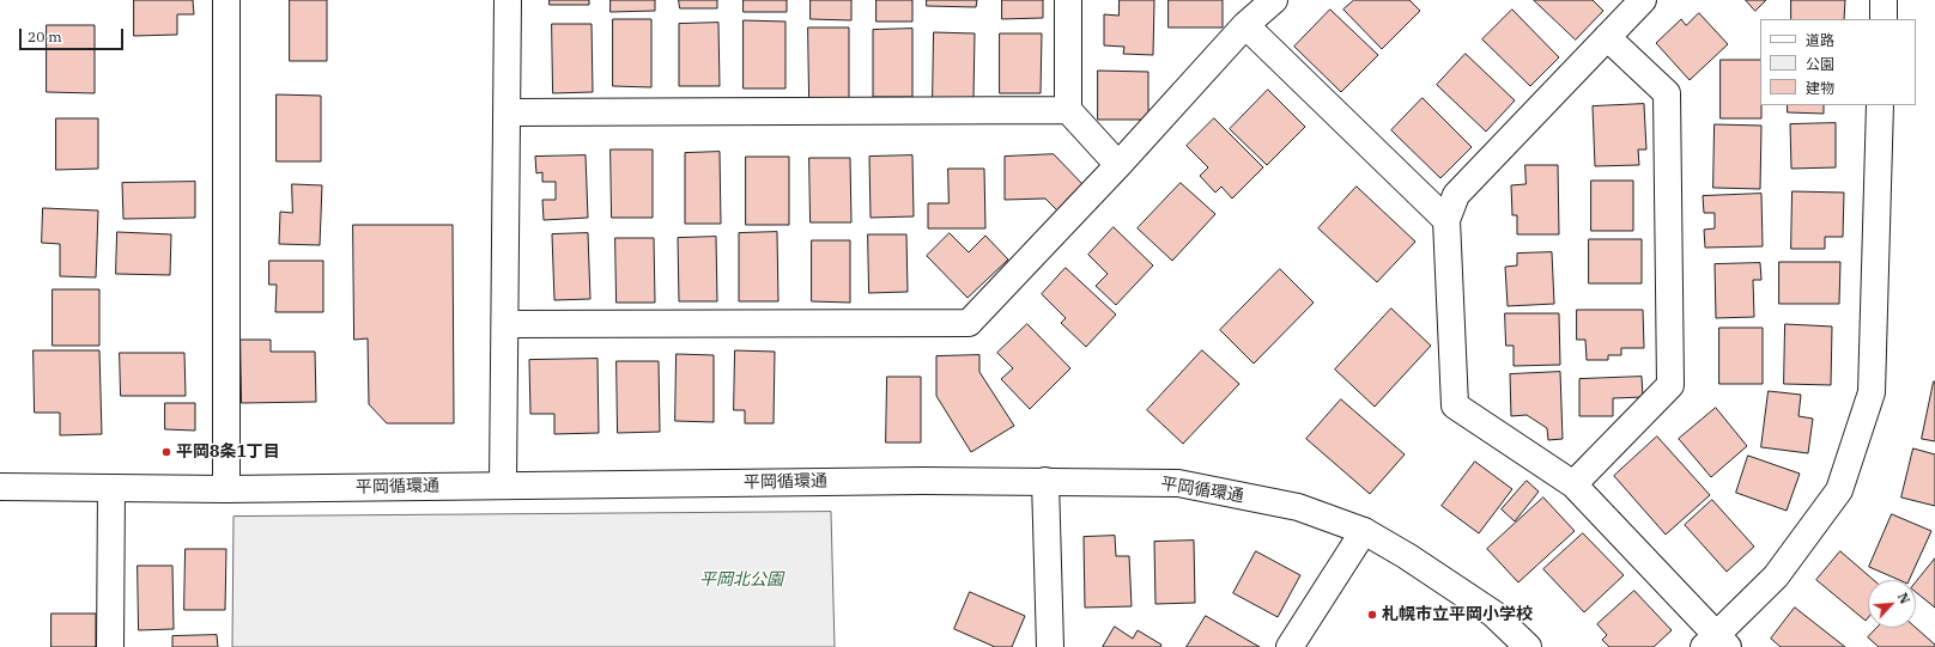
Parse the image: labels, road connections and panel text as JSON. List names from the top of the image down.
{
  "streets": {
    "street": ["平岡循環通"]
  },
  "parks": ["平岡北公園"],
  "places": ["平岡8条1丁目", "札幌市立平岡小学校"],
  "legend": ["道路", "公園", "建物"],
  "scale_bar": "20 m",
  "north": "top right"
}
